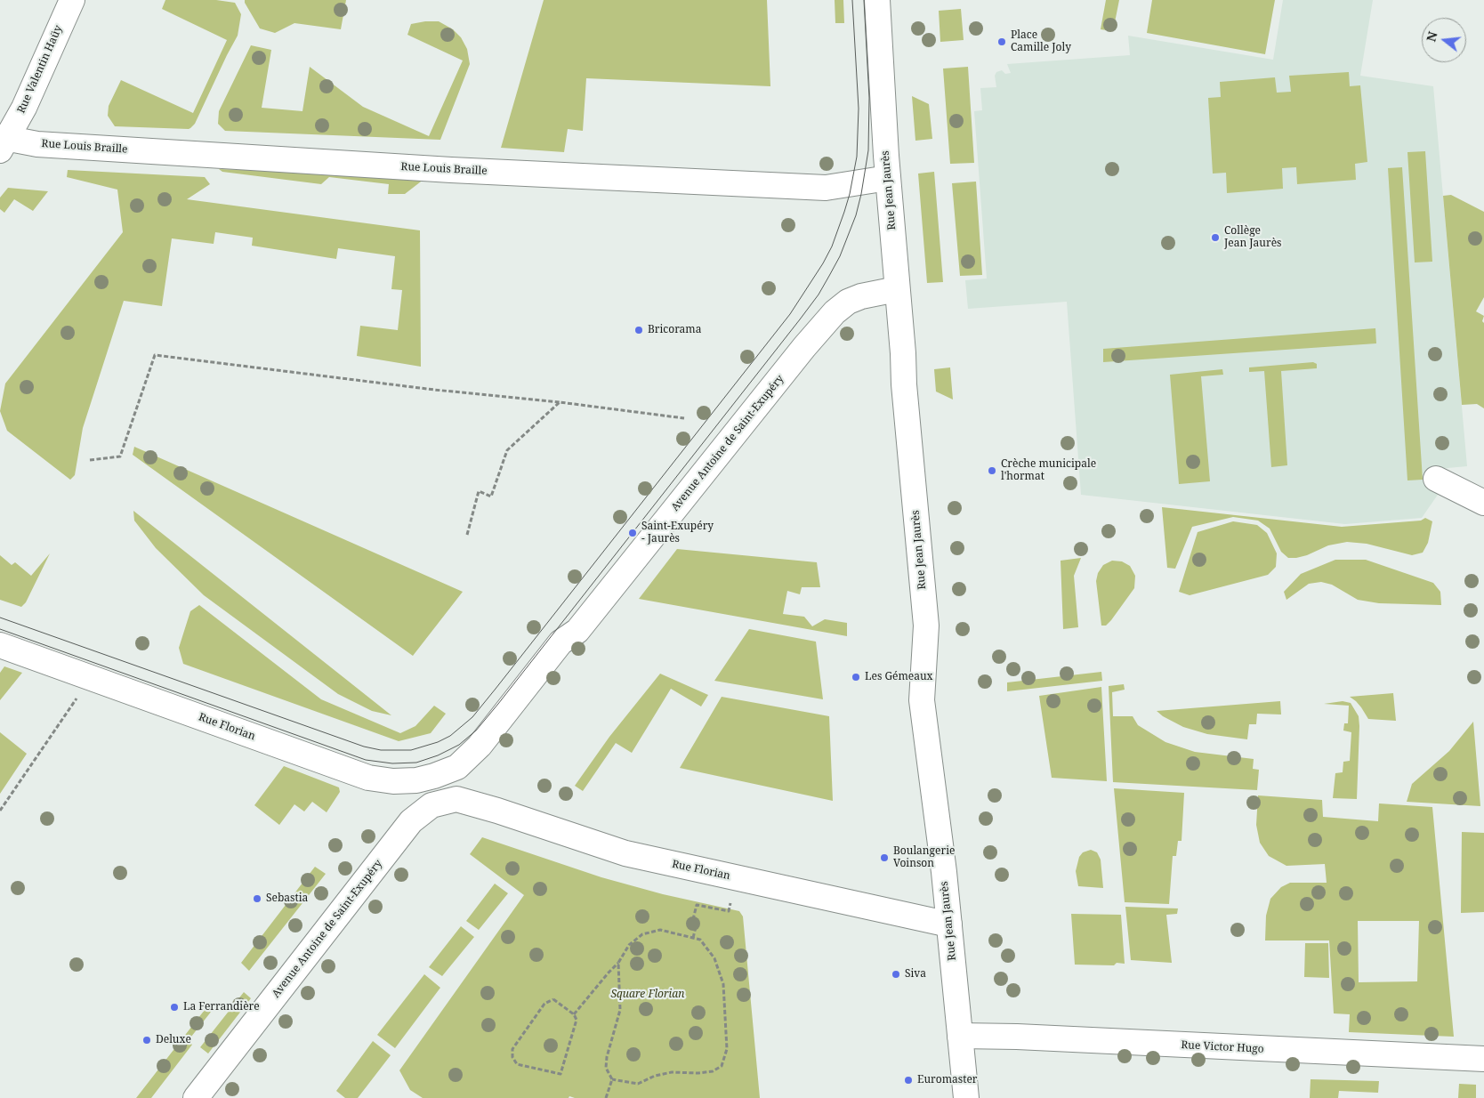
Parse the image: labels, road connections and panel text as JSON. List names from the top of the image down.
{
  "streets": {
    "street": [
      "Rue Valentin Haüy",
      "Rue Louis Braille",
      "Rue Jean Jaurès",
      "Avenue Antoine de Saint-Exupéry",
      "Rue Florian",
      "Rue Victor Hugo"
    ]
  },
  "crossings": [
    ["Rue Valentin Haüy", "Rue Louis Braille"],
    ["Rue Louis Braille", "Rue Jean Jaurès"],
    ["Rue Jean Jaurès", "Avenue Antoine de Saint-Exupéry"],
    ["Rue Jean Jaurès", "Rue Florian"],
    ["Rue Jean Jaurès", "Rue Victor Hugo"],
    ["Avenue Antoine de Saint-Exupéry", "Rue Florian"]
  ],
  "parks": ["Square Florian"],
  "places": [
    "Place Camille Joly",
    "Collège Jean Jaurès",
    "Bricorama",
    "Crèche municipale l'hormat",
    "Saint-Exupéry - Jaurès",
    "Les Gémeaux",
    "Boulangerie Voinson",
    "Sebastia",
    "Siva",
    "La Ferrandière",
    "Deluxe",
    "Euromaster"
  ],
  "north": "left"
}
